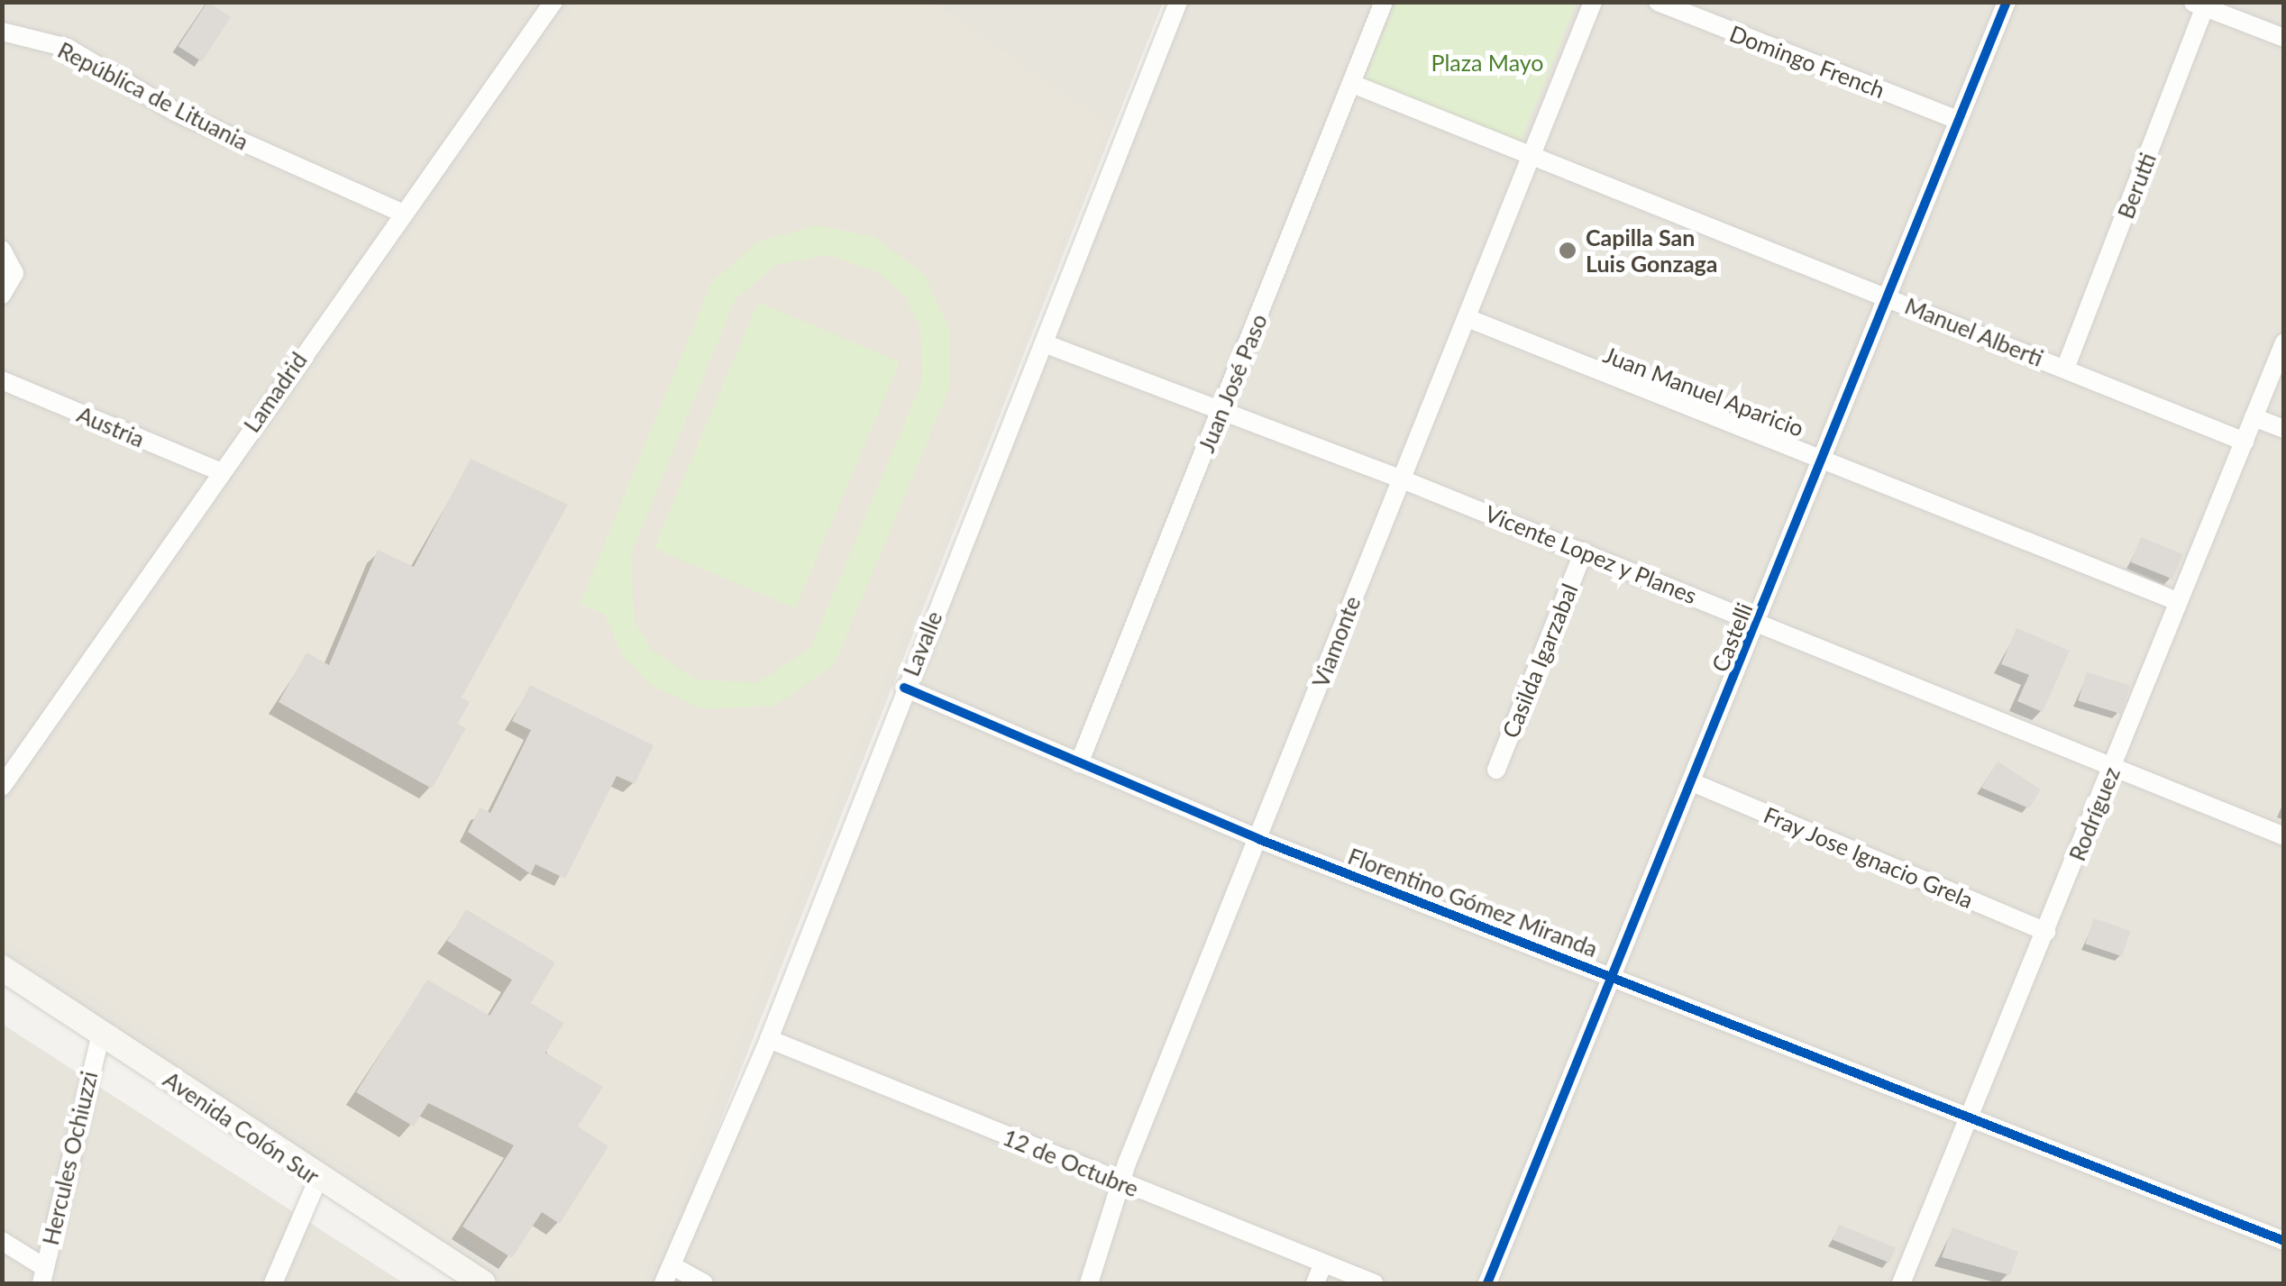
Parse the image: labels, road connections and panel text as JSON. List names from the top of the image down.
{
  "streets": {
    "main road": ["Avenida Colón Sur"],
    "street": [
      "Domingo French",
      "República de Lituania",
      "Berutti",
      "Manuel Alberti",
      "Juan José Paso",
      "Juan Manuel Aparicio",
      "Lamadrid",
      "Austria",
      "Vicente Lopez y Planes",
      "Castelli",
      "Viamonte",
      "Lavalle",
      "Casilda Igarzabal",
      "Rodríguez",
      "Fray Jose Ignacio Grela",
      "Florentino Gómez Miranda",
      "Hercules Ochiuzzi",
      "12 de Octubre"
    ]
  },
  "crossings": [
    ["Domingo French", "Castelli"],
    ["República de Lituania", "Lamadrid"],
    ["Berutti", "Manuel Alberti"],
    ["Manuel Alberti", "Juan José Paso"],
    ["Manuel Alberti", "Castelli"],
    ["Manuel Alberti", "Viamonte"],
    ["Manuel Alberti", "Rodríguez"],
    ["Juan José Paso", "Vicente Lopez y Planes"],
    ["Juan José Paso", "Florentino Gómez Miranda"],
    ["Juan Manuel Aparicio", "Castelli"],
    ["Juan Manuel Aparicio", "Viamonte"],
    ["Juan Manuel Aparicio", "Rodríguez"],
    ["Lamadrid", "Austria"],
    ["Vicente Lopez y Planes", "Castelli"],
    ["Vicente Lopez y Planes", "Viamonte"],
    ["Vicente Lopez y Planes", "Lavalle"],
    ["Vicente Lopez y Planes", "Casilda Igarzabal"],
    ["Vicente Lopez y Planes", "Rodríguez"],
    ["Castelli", "Fray Jose Ignacio Grela"],
    ["Castelli", "Florentino Gómez Miranda"],
    ["Viamonte", "Florentino Gómez Miranda"],
    ["Viamonte", "12 de Octubre"],
    ["Lavalle", "Florentino Gómez Miranda"],
    ["Lavalle", "12 de Octubre"],
    ["Rodríguez", "Fray Jose Ignacio Grela"],
    ["Rodríguez", "Florentino Gómez Miranda"],
    ["Avenida Colón Sur", "Hercules Ochiuzzi"]
  ],
  "parks": ["Plaza Mayo"],
  "places": ["Capilla San Luis Gonzaga"]
}
